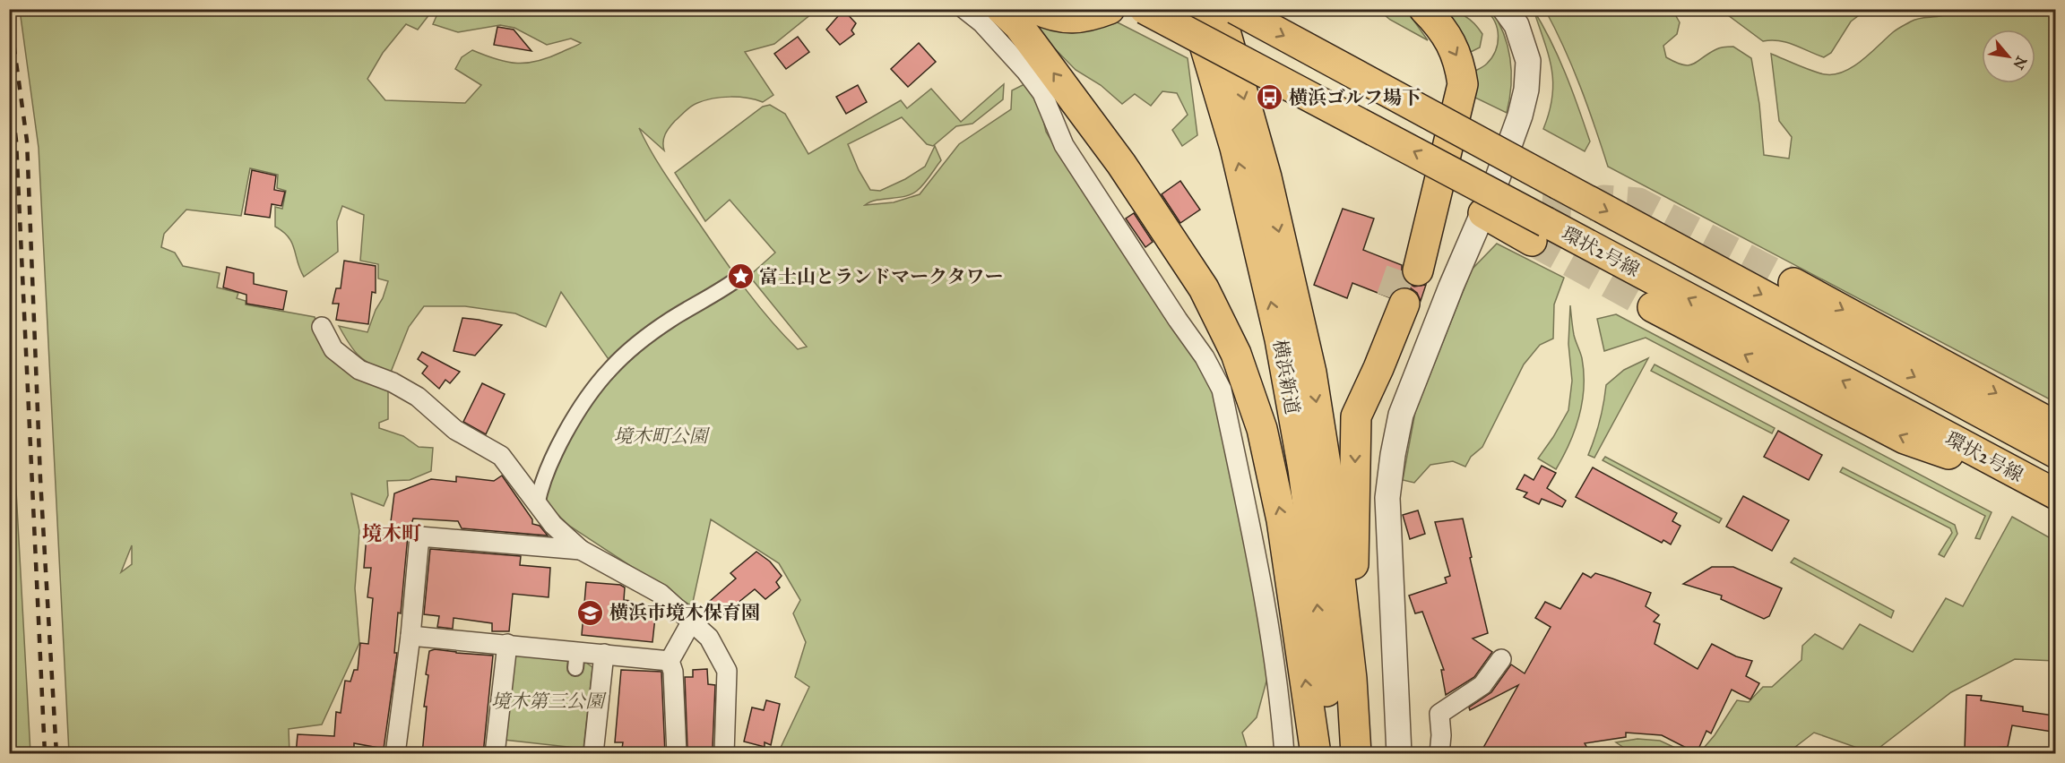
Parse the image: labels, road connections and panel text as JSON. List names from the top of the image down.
{
  "streets": {
    "main road": ["環状2号線", "横浜新道"]
  },
  "districts": ["境木町"],
  "parks": ["境木町公園", "境木第三公園"],
  "places": {
    "bus stop": ["横浜ゴルフ場下"],
    "place": ["富士山とランドマークタワー"],
    "school or university": ["横浜市境木保育園"]
  },
  "north": "bottom right"
}
